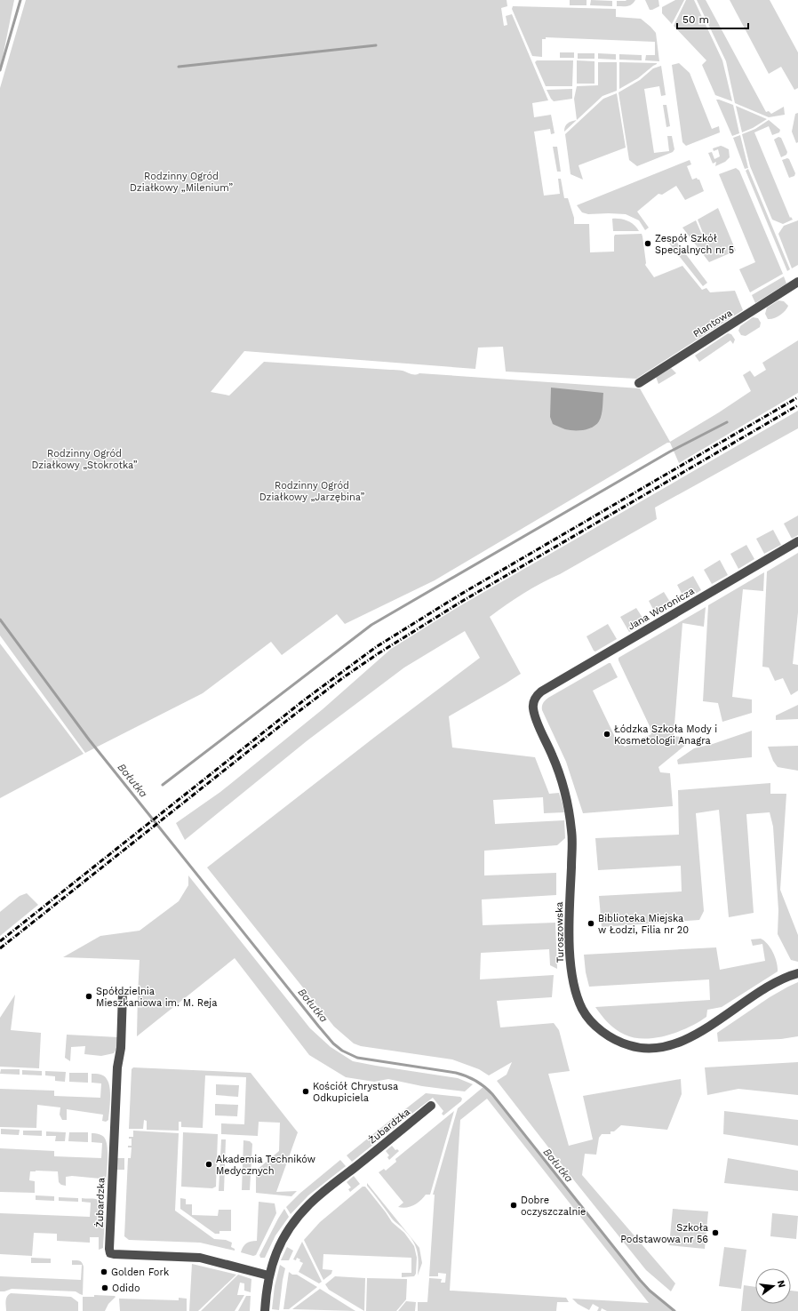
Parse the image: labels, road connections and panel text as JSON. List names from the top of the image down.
{
  "streets": {
    "street": [
      "Plantowa",
      "Jana Woronicza",
      "Turoszowska",
      "Żubardzka"
    ]
  },
  "crossings": [
    ["Jana Woronicza", "Turoszowska"]
  ],
  "water": ["Bałutka"],
  "parks": ["Rodzinny Ogród Działkowy „Milenium”", "Rodzinny Ogród Działkowy „Stokrotka”", "Rodzinny Ogród Działkowy „Jarzębina”"],
  "places": [
    "Zespół Szkół Specjalnych nr 5",
    "Łódzka Szkoła Mody i Kosmetologii Anagra",
    "Biblioteka Miejska w Łodzi, Filia nr 20",
    "Spółdzielnia Mieszkaniowa im. M. Reja",
    "Kościół Chrystusa Odkupiciela",
    "Akademia Techników Medycznych",
    "Dobre oczyszczalnie",
    "Szkoła Podstawowa nr 56",
    "Golden Fork",
    "Odido"
  ],
  "scale_bar": "50 m",
  "north": "right"
}
